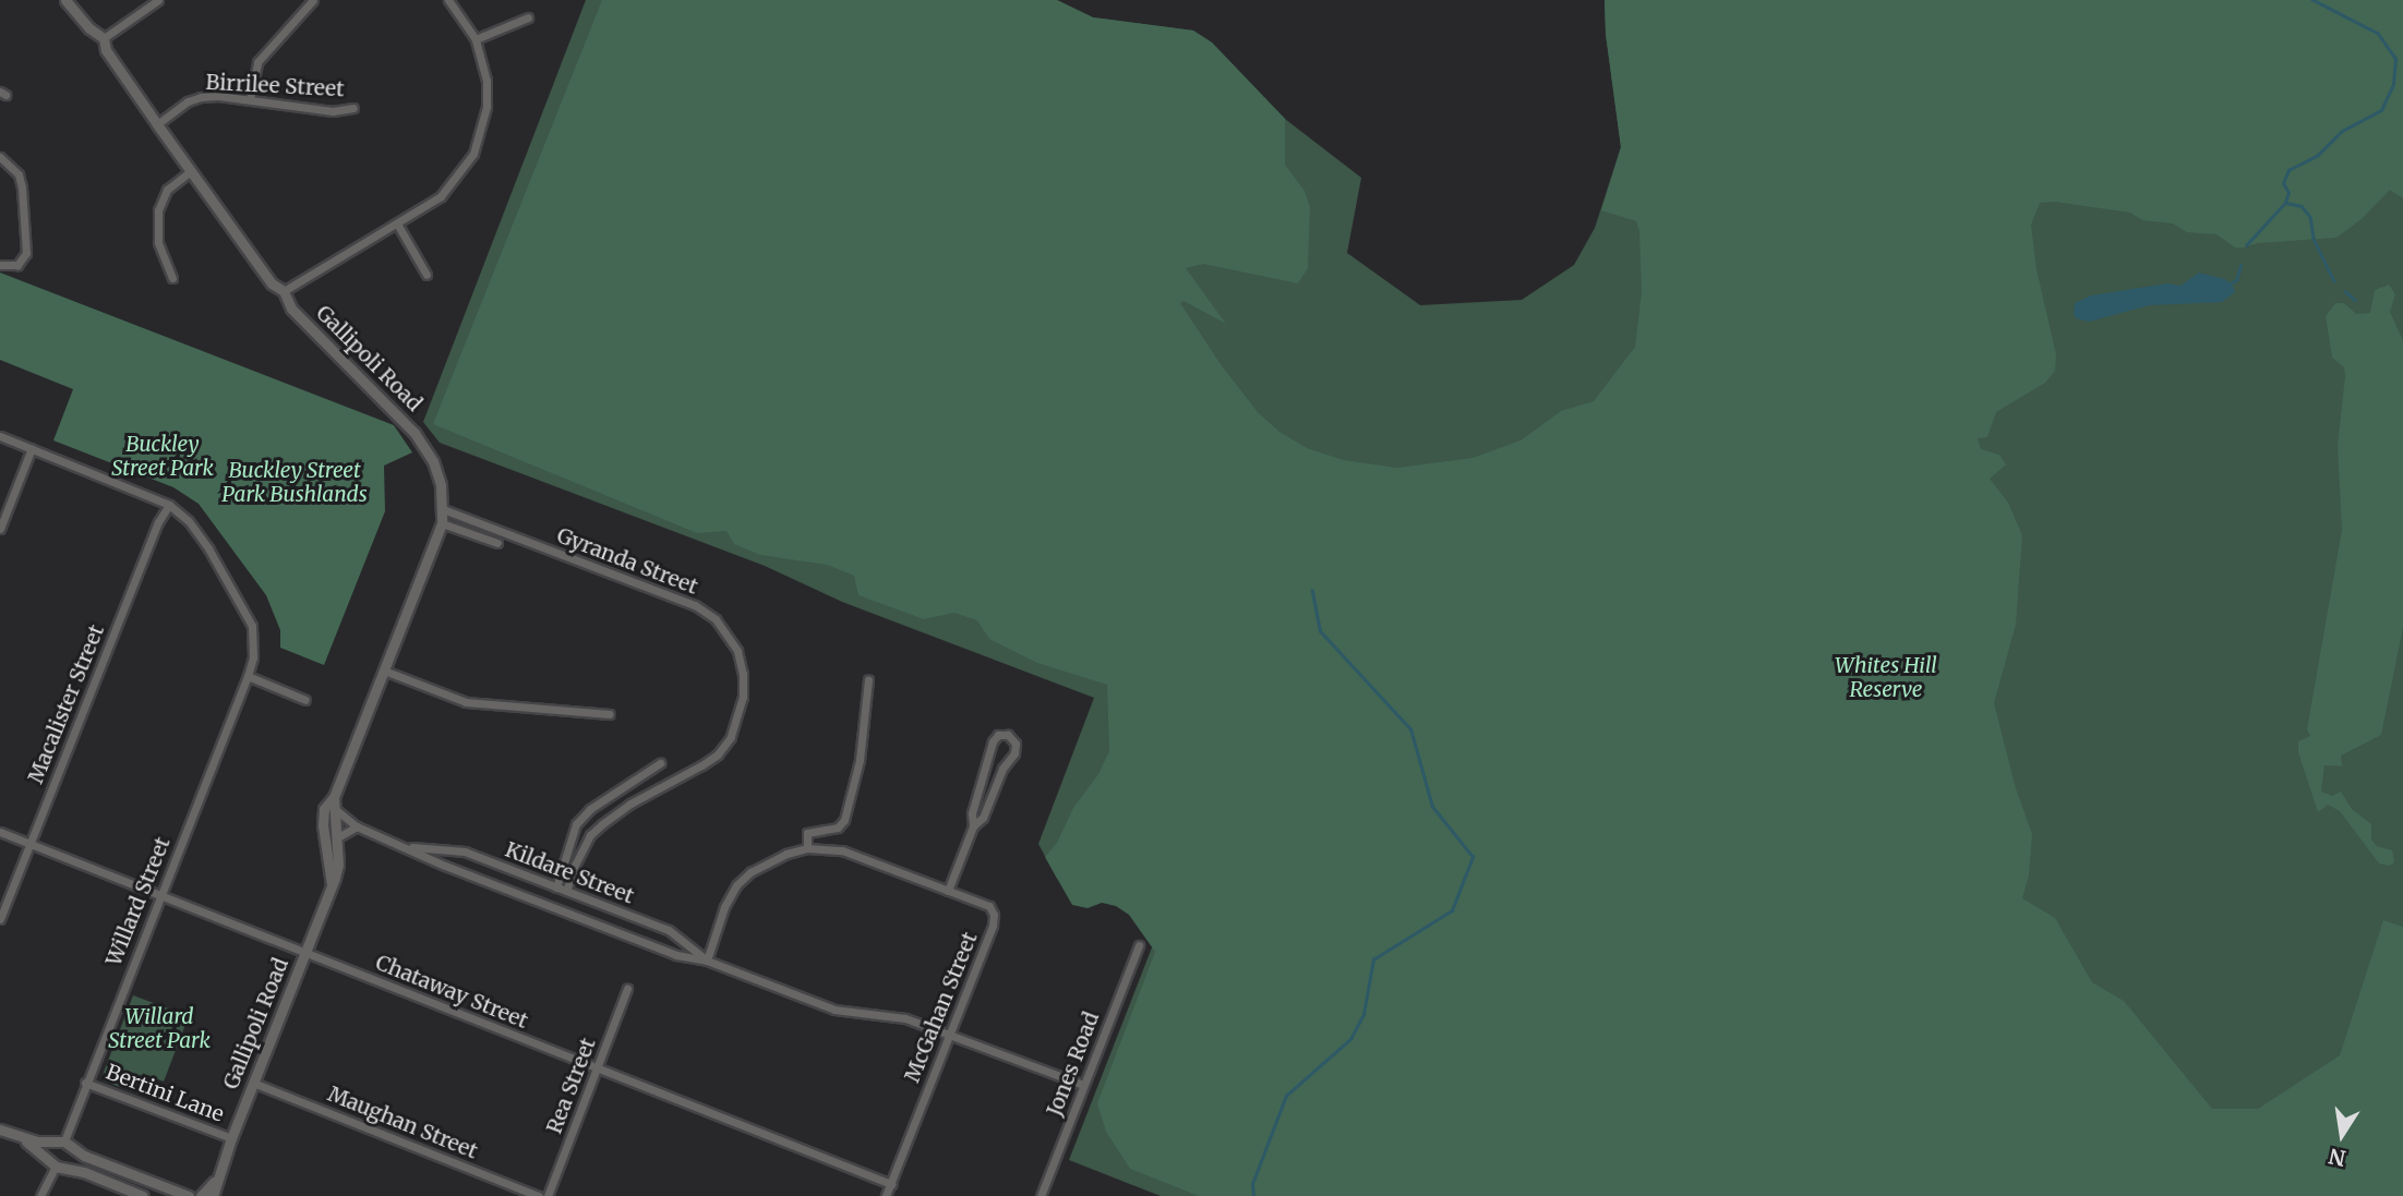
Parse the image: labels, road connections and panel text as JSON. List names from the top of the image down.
{
  "streets": {
    "street": [
      "Birrilee Street",
      "Gallipoli Road",
      "Gyranda Street",
      "Macalister Street",
      "Kildare Street",
      "Willard Street",
      "Chataway Street",
      "McGahan Street",
      "Jones Road",
      "Rea Street",
      "Bertini Lane",
      "Maughan Street"
    ]
  },
  "crossings": [
    ["Birrilee Street", "Gallipoli Road"],
    ["Gallipoli Road", "Gyranda Street"],
    ["Gallipoli Road", "Kildare Street"],
    ["Gallipoli Road", "Chataway Street"],
    ["Gallipoli Road", "Bertini Lane"],
    ["Gallipoli Road", "Maughan Street"],
    ["Gyranda Street", "Kildare Street"],
    ["Macalister Street", "Willard Street"],
    ["Macalister Street", "Chataway Street"],
    ["Kildare Street", "McGahan Street"],
    ["Kildare Street", "Jones Road"],
    ["Willard Street", "Chataway Street"],
    ["Willard Street", "Bertini Lane"],
    ["Chataway Street", "McGahan Street"],
    ["Chataway Street", "Rea Street"]
  ],
  "parks": [
    "Buckley Street Park",
    "Buckley Street Park Bushlands",
    "Whites Hill Reserve",
    "Willard Street Park"
  ],
  "north": "bottom"
}
